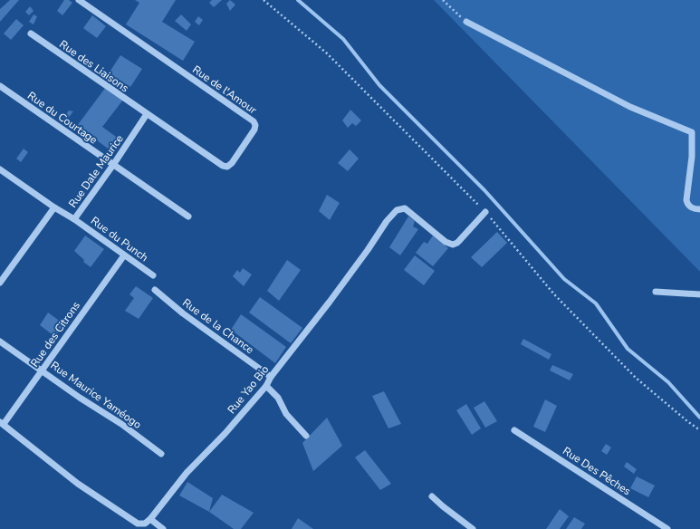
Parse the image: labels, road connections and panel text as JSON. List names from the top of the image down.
{
  "streets": {
    "street": [
      "Rue des Liaisons",
      "Rue de l'Amour",
      "Rue du Courtage",
      "Rue Dale Maurice",
      "Rue du Punch",
      "Rue de la Chance",
      "Rue des Citrons",
      "Rue Yao Bio",
      "Rue Maurice Yaméogo",
      "Rue Des Pêches"
    ]
  },
  "crossings": [
    ["Rue des Liaisons", "Rue de l'Amour"],
    ["Rue des Liaisons", "Rue Dale Maurice"],
    ["Rue de l'Amour", "Rue Dale Maurice"],
    ["Rue du Courtage", "Rue Dale Maurice"],
    ["Rue Dale Maurice", "Rue du Punch"],
    ["Rue du Punch", "Rue des Citrons"],
    ["Rue de la Chance", "Rue Yao Bio"],
    ["Rue des Citrons", "Rue Maurice Yaméogo"]
  ]
}
